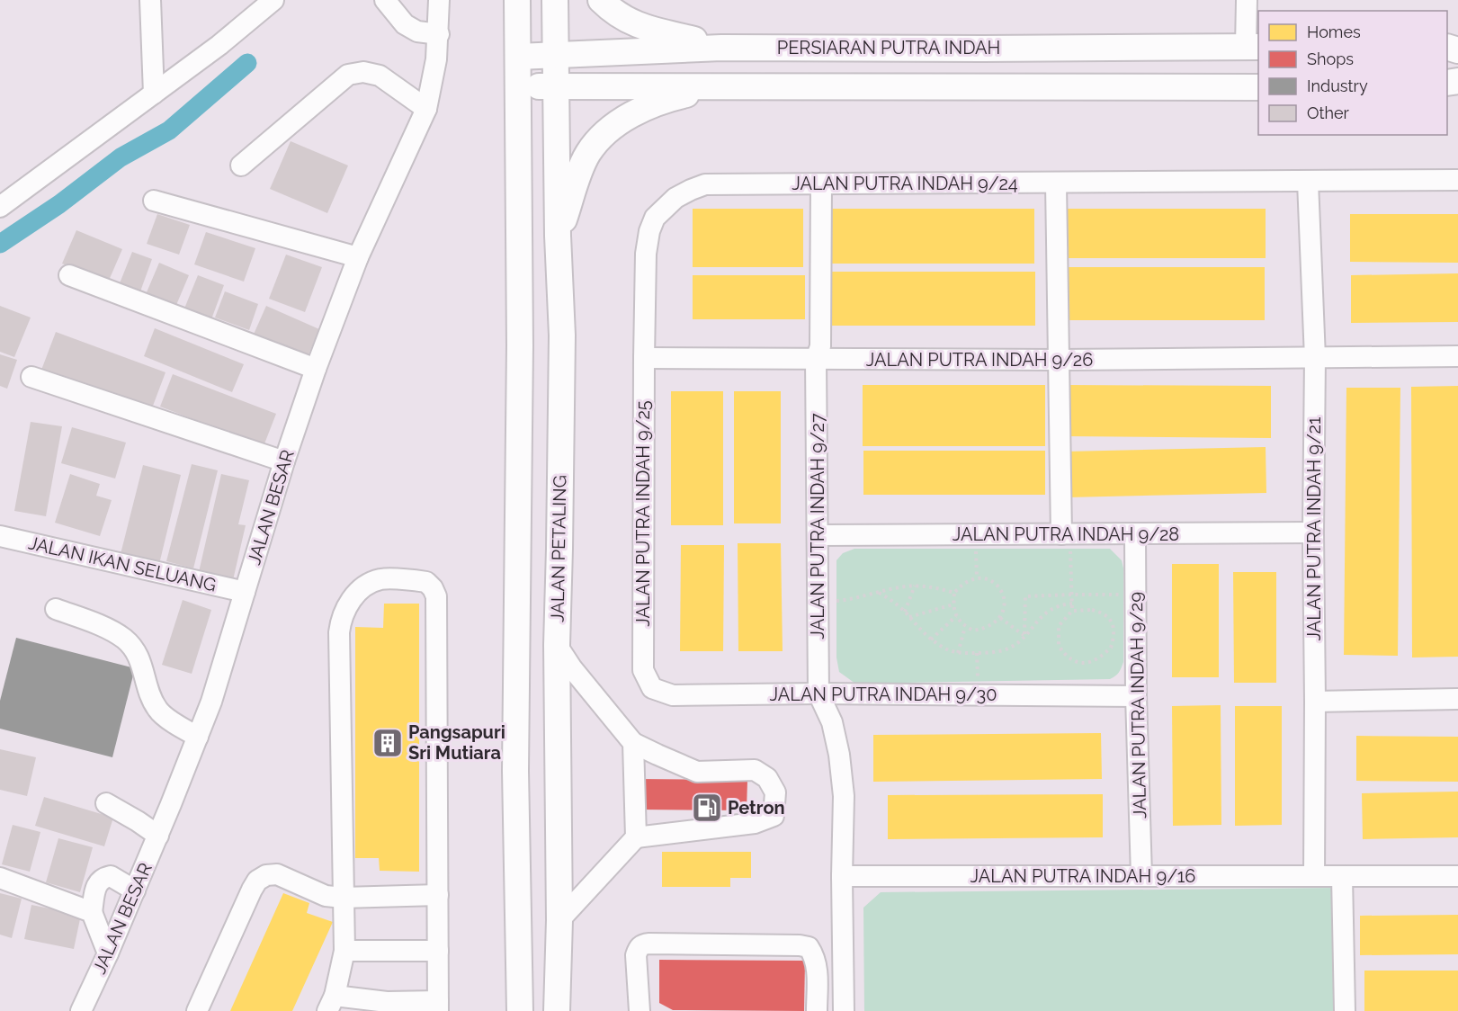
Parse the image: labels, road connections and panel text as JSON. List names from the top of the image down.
{
  "streets": {
    "main road": ["PERSIARAN PUTRA INDAH", "JALAN PETALING"],
    "street": [
      "JALAN PUTRA INDAH 9/24",
      "JALAN PUTRA INDAH 9/26",
      "JALAN BESAR",
      "JALAN PUTRA INDAH 9/25",
      "JALAN PUTRA INDAH 9/27",
      "JALAN PUTRA INDAH 9/21",
      "JALAN PUTRA INDAH 9/28",
      "JALAN IKAN SELUANG",
      "JALAN PUTRA INDAH 9/30",
      "JALAN PUTRA INDAH 9/29",
      "JALAN PUTRA INDAH 9/16"
    ]
  },
  "crossings": [
    ["PERSIARAN PUTRA INDAH", "JALAN PETALING"],
    ["JALAN PUTRA INDAH 9/24", "JALAN PUTRA INDAH 9/26"],
    ["JALAN PUTRA INDAH 9/24", "JALAN PUTRA INDAH 9/25"],
    ["JALAN PUTRA INDAH 9/24", "JALAN PUTRA INDAH 9/27"],
    ["JALAN PUTRA INDAH 9/24", "JALAN PUTRA INDAH 9/21"],
    ["JALAN PUTRA INDAH 9/26", "JALAN PUTRA INDAH 9/25"],
    ["JALAN PUTRA INDAH 9/26", "JALAN PUTRA INDAH 9/27"],
    ["JALAN PUTRA INDAH 9/26", "JALAN PUTRA INDAH 9/21"],
    ["JALAN BESAR", "JALAN IKAN SELUANG"],
    ["JALAN PUTRA INDAH 9/25", "JALAN PUTRA INDAH 9/30"],
    ["JALAN PUTRA INDAH 9/27", "JALAN PUTRA INDAH 9/28"],
    ["JALAN PUTRA INDAH 9/27", "JALAN PUTRA INDAH 9/30"],
    ["JALAN PUTRA INDAH 9/21", "JALAN PUTRA INDAH 9/28"],
    ["JALAN PUTRA INDAH 9/21", "JALAN PUTRA INDAH 9/16"],
    ["JALAN PUTRA INDAH 9/28", "JALAN PUTRA INDAH 9/29"],
    ["JALAN PUTRA INDAH 9/30", "JALAN PUTRA INDAH 9/29"],
    ["JALAN PUTRA INDAH 9/29", "JALAN PUTRA INDAH 9/16"]
  ],
  "places": {
    "building": ["Pangsapuri Sri Mutiara"],
    "fuel station": ["Petron"]
  },
  "legend": [
    "Homes",
    "Shops",
    "Industry",
    "Other"
  ]
}
